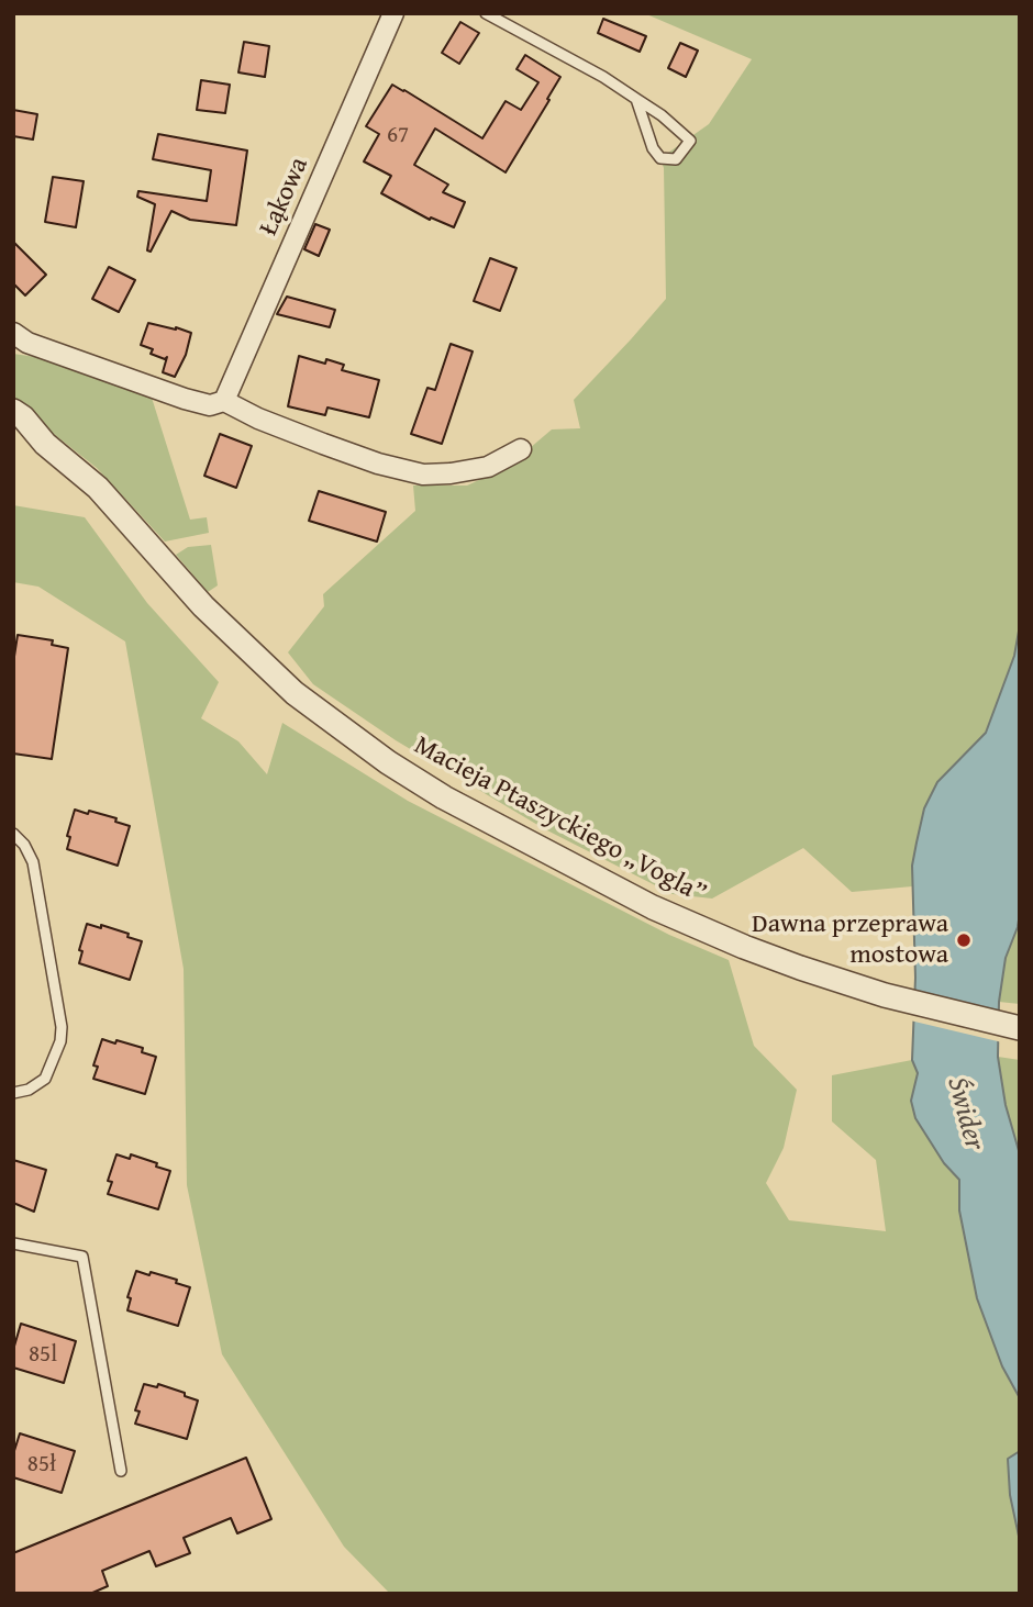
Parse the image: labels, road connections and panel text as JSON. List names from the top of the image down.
{
  "streets": {
    "street": ["Łąkowa", "Macieja Ptaszyckiego „Vogla”"]
  },
  "water": ["Świder"],
  "places": ["Dawna przeprawa mostowa"],
  "house_numbers": ["67", "85l", "85ł"]
}
